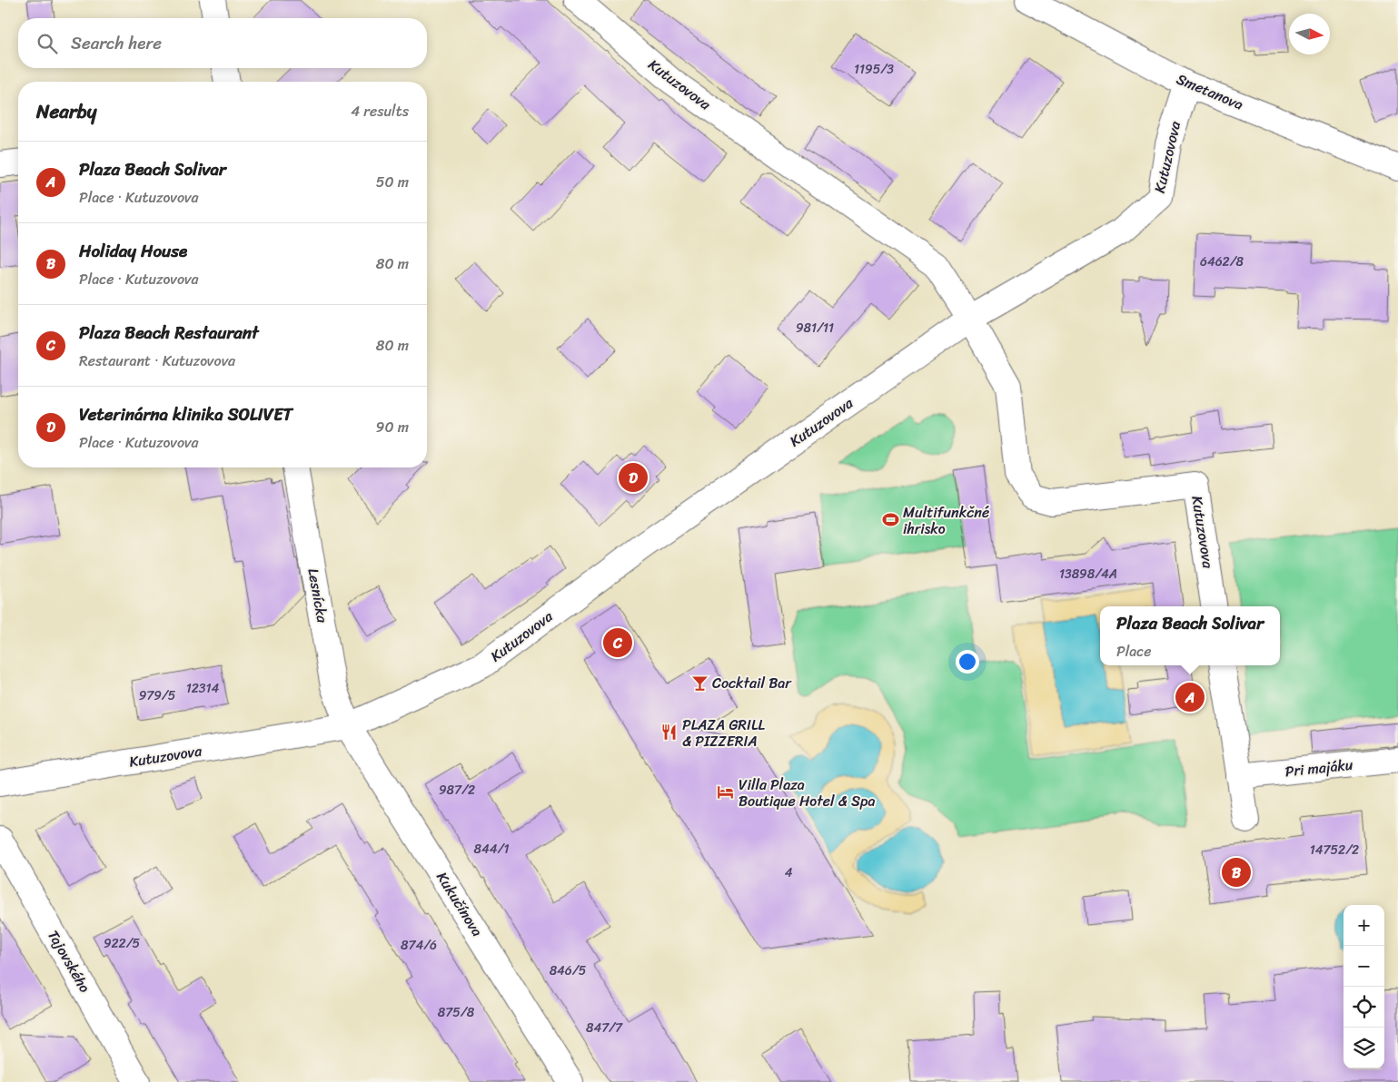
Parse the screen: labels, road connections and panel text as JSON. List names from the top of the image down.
{
  "streets": {
    "street": [
      "Kutuzovova",
      "Smetanova",
      "Lesnícka",
      "Pri majáku",
      "Kukučínova",
      "Tajovského"
    ]
  },
  "crossings": [
    ["Kutuzovova", "Smetanova"],
    ["Kutuzovova", "Lesnícka"],
    ["Kutuzovova", "Kukučínova"],
    ["Lesnícka", "Kukučínova"]
  ],
  "places": {
    "sports": ["Multifunkčné ihrisko"],
    "bar": ["Cocktail Bar"],
    "restaurant": ["PLAZA GRILL & PIZZERIA"],
    "hotel": ["Villa Plaza Boutique Hotel & Spa"]
  },
  "house_numbers": [
    "1195/3",
    "6462/8",
    "981/11",
    "13898/4A",
    "12314",
    "979/5",
    "987/2",
    "844/1",
    "14752/2",
    "4",
    "922/5",
    "874/6",
    "846/5",
    "875/8",
    "847/7"
  ],
  "north": "right",
  "page": {
    "search": "Search here",
    "heading": ["Nearby", "4 results"],
    "list": [
      {
        "mark": "A",
        "name": "Plaza Beach Solivar",
        "note": "Place · Kutuzovova",
        "value": "50 m"
      },
      {
        "mark": "B",
        "name": "Holiday House",
        "note": "Place · Kutuzovova",
        "value": "80 m"
      },
      {
        "mark": "C",
        "name": "Plaza Beach Restaurant",
        "note": "Restaurant · Kutuzovova",
        "value": "80 m"
      },
      {
        "mark": "D",
        "name": "Veterinárna klinika SOLIVET",
        "note": "Place · Kutuzovova",
        "value": "90 m"
      }
    ],
    "pins": [
      "D",
      "C",
      "A",
      "B"
    ],
    "popup": ["Plaza Beach Solivar", "Place"],
    "map_buttons": ["+", "−"]
  }
}
